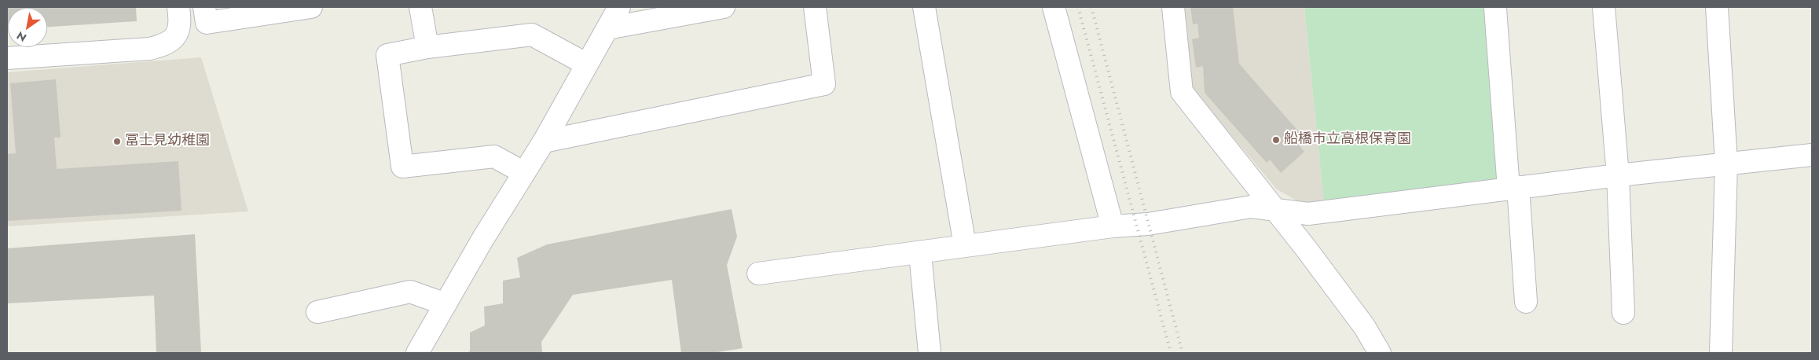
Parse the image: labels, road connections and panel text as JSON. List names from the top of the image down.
{
  "places": ["船橋市立高根保育園", "冨士見幼稚園"],
  "north": "bottom left"
}
